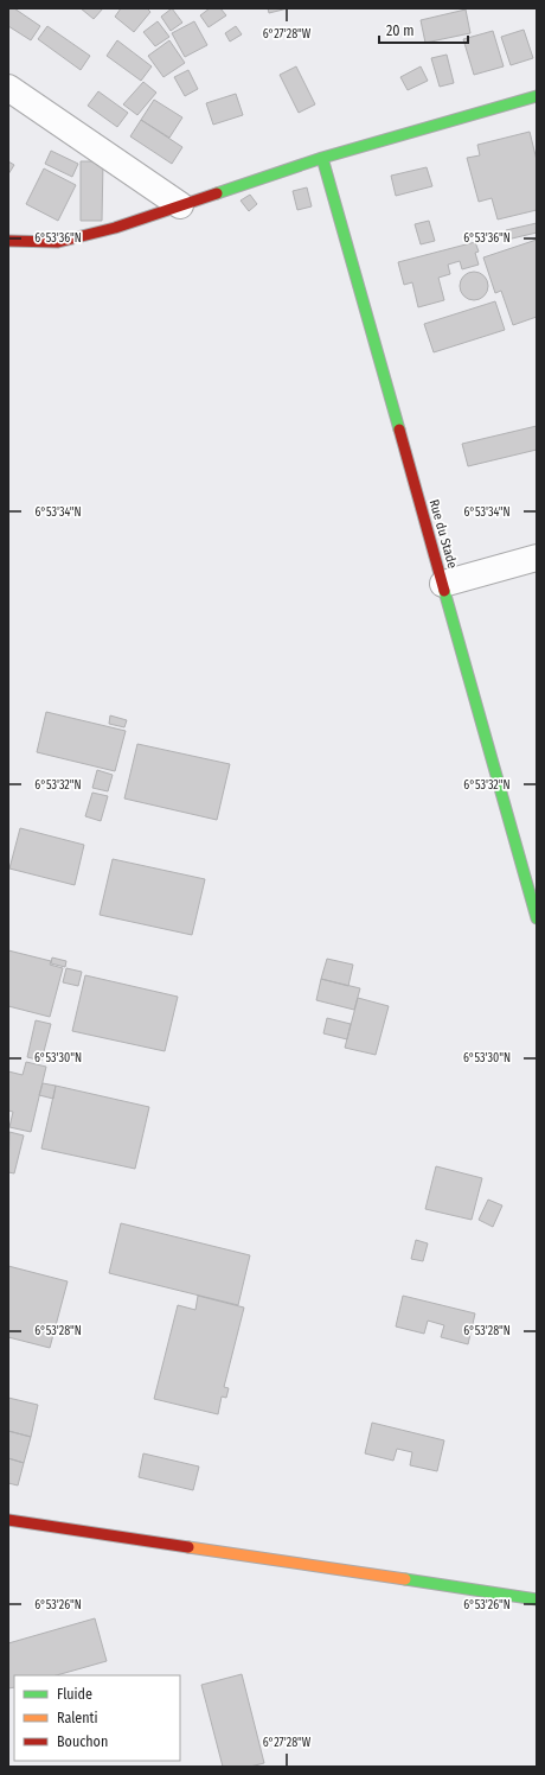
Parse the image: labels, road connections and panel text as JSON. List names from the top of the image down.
{
  "streets": {
    "street": ["Rue du Stade"]
  },
  "legend": ["Fluide", "Ralenti", "Bouchon"],
  "scale_bar": "20 m",
  "coordinates": [
    "6°27'28\"W",
    "6°53'36\"N",
    "6°53'34\"N",
    "6°53'32\"N",
    "6°53'30\"N",
    "6°53'28\"N",
    "6°53'26\"N"
  ]
}
